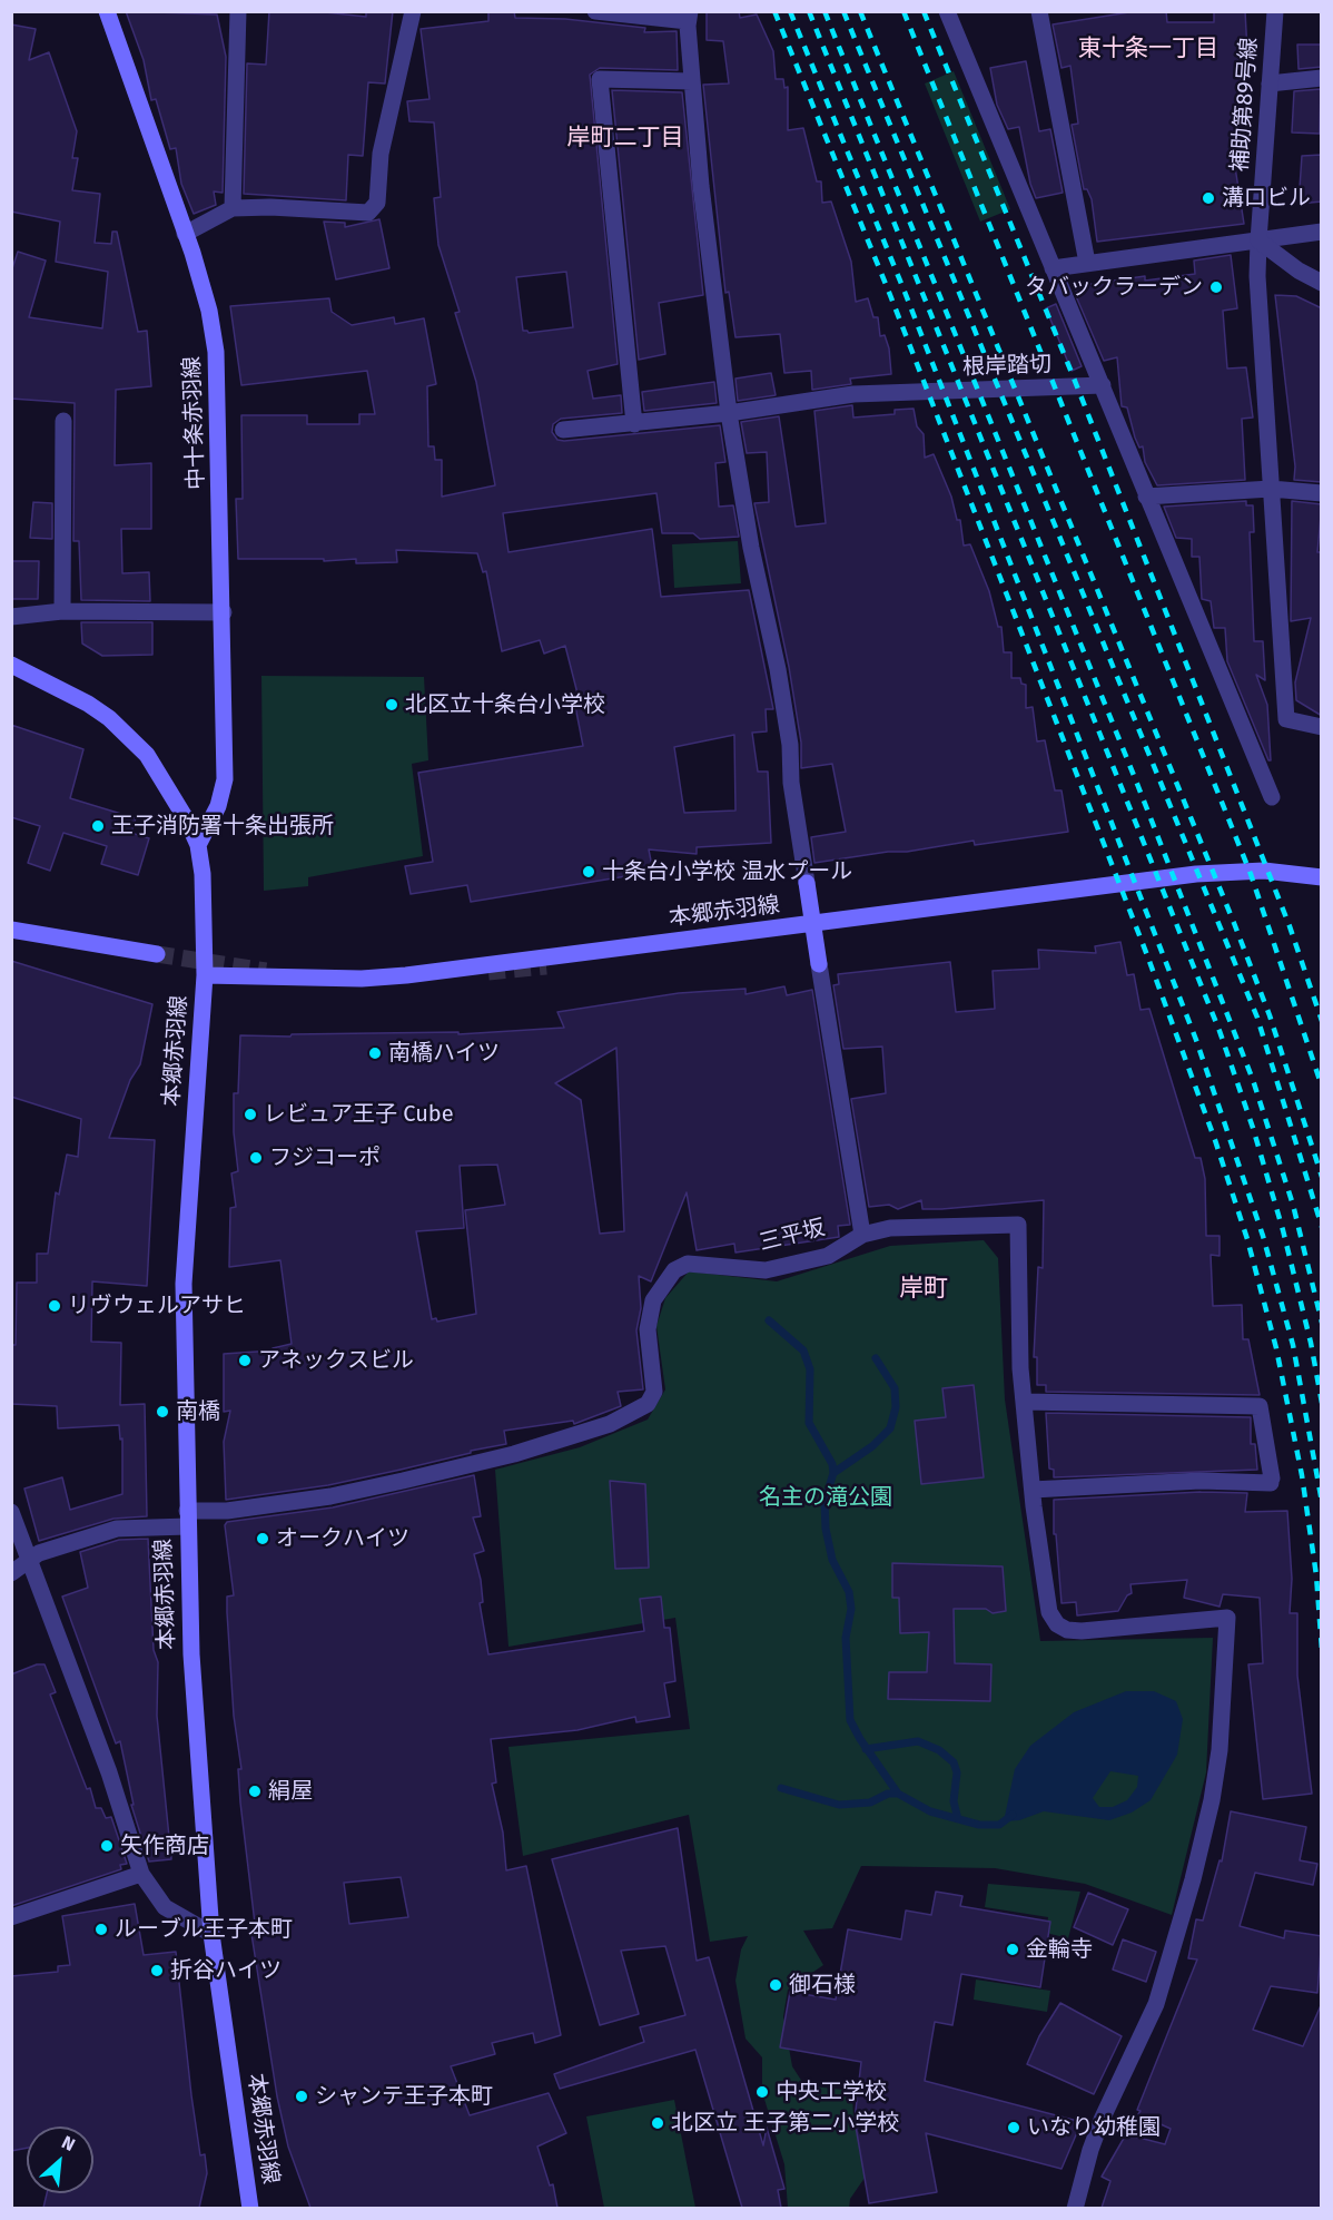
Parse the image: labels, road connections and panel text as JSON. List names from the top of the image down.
{
  "streets": {
    "main road": ["中十条赤羽線", "本郷赤羽線"],
    "street": ["補助第89号線", "根岸踏切", "三平坂"]
  },
  "crossings": [
    ["中十条赤羽線", "本郷赤羽線"],
    ["本郷赤羽線", "三平坂"]
  ],
  "districts": ["東十条一丁目", "岸町二丁目", "岸町"],
  "parks": ["名主の滝公園"],
  "places": [
    "溝口ビル",
    "タバックラーデン",
    "北区立十条台小学校",
    "王子消防署十条出張所",
    "十条台小学校 温水プール",
    "南橋ハイツ",
    "レビュア王子 Cube",
    "フジコーポ",
    "リヴウェルアサヒ",
    "アネックスビル",
    "南橋",
    "オークハイツ",
    "絹屋",
    "矢作商店",
    "ルーブル王子本町",
    "金輪寺",
    "折谷ハイツ",
    "御石様",
    "中央工学校",
    "シャンテ王子本町",
    "北区立 王子第二小学校",
    "いなり幼稚園"
  ],
  "north": "top right"
}
